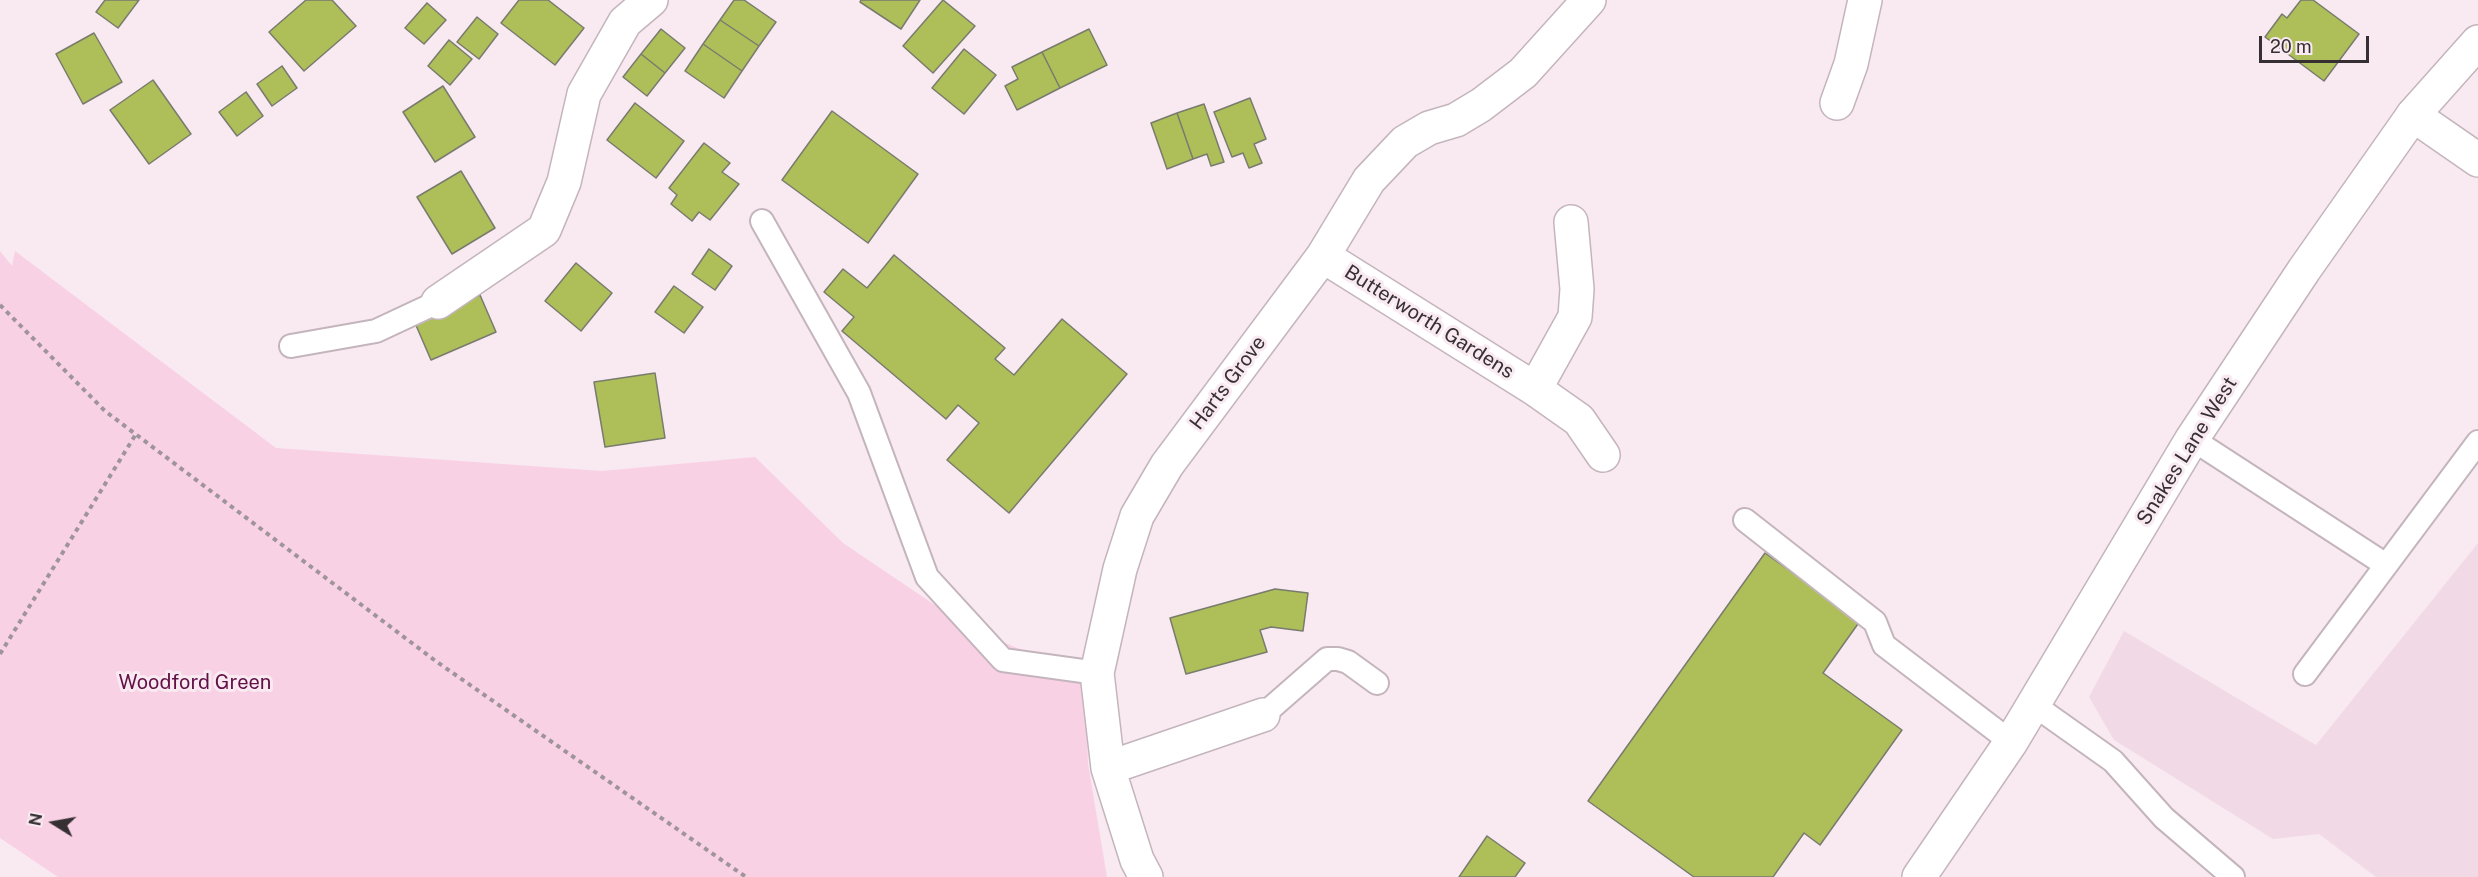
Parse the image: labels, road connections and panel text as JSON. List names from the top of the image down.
{
  "streets": {
    "street": ["Butterworth Gardens", "Harts Grove", "Snakes Lane West"]
  },
  "crossings": [
    ["Butterworth Gardens", "Harts Grove"]
  ],
  "parks": ["Woodford Green"],
  "scale_bar": "20 m",
  "north": "left"
}
